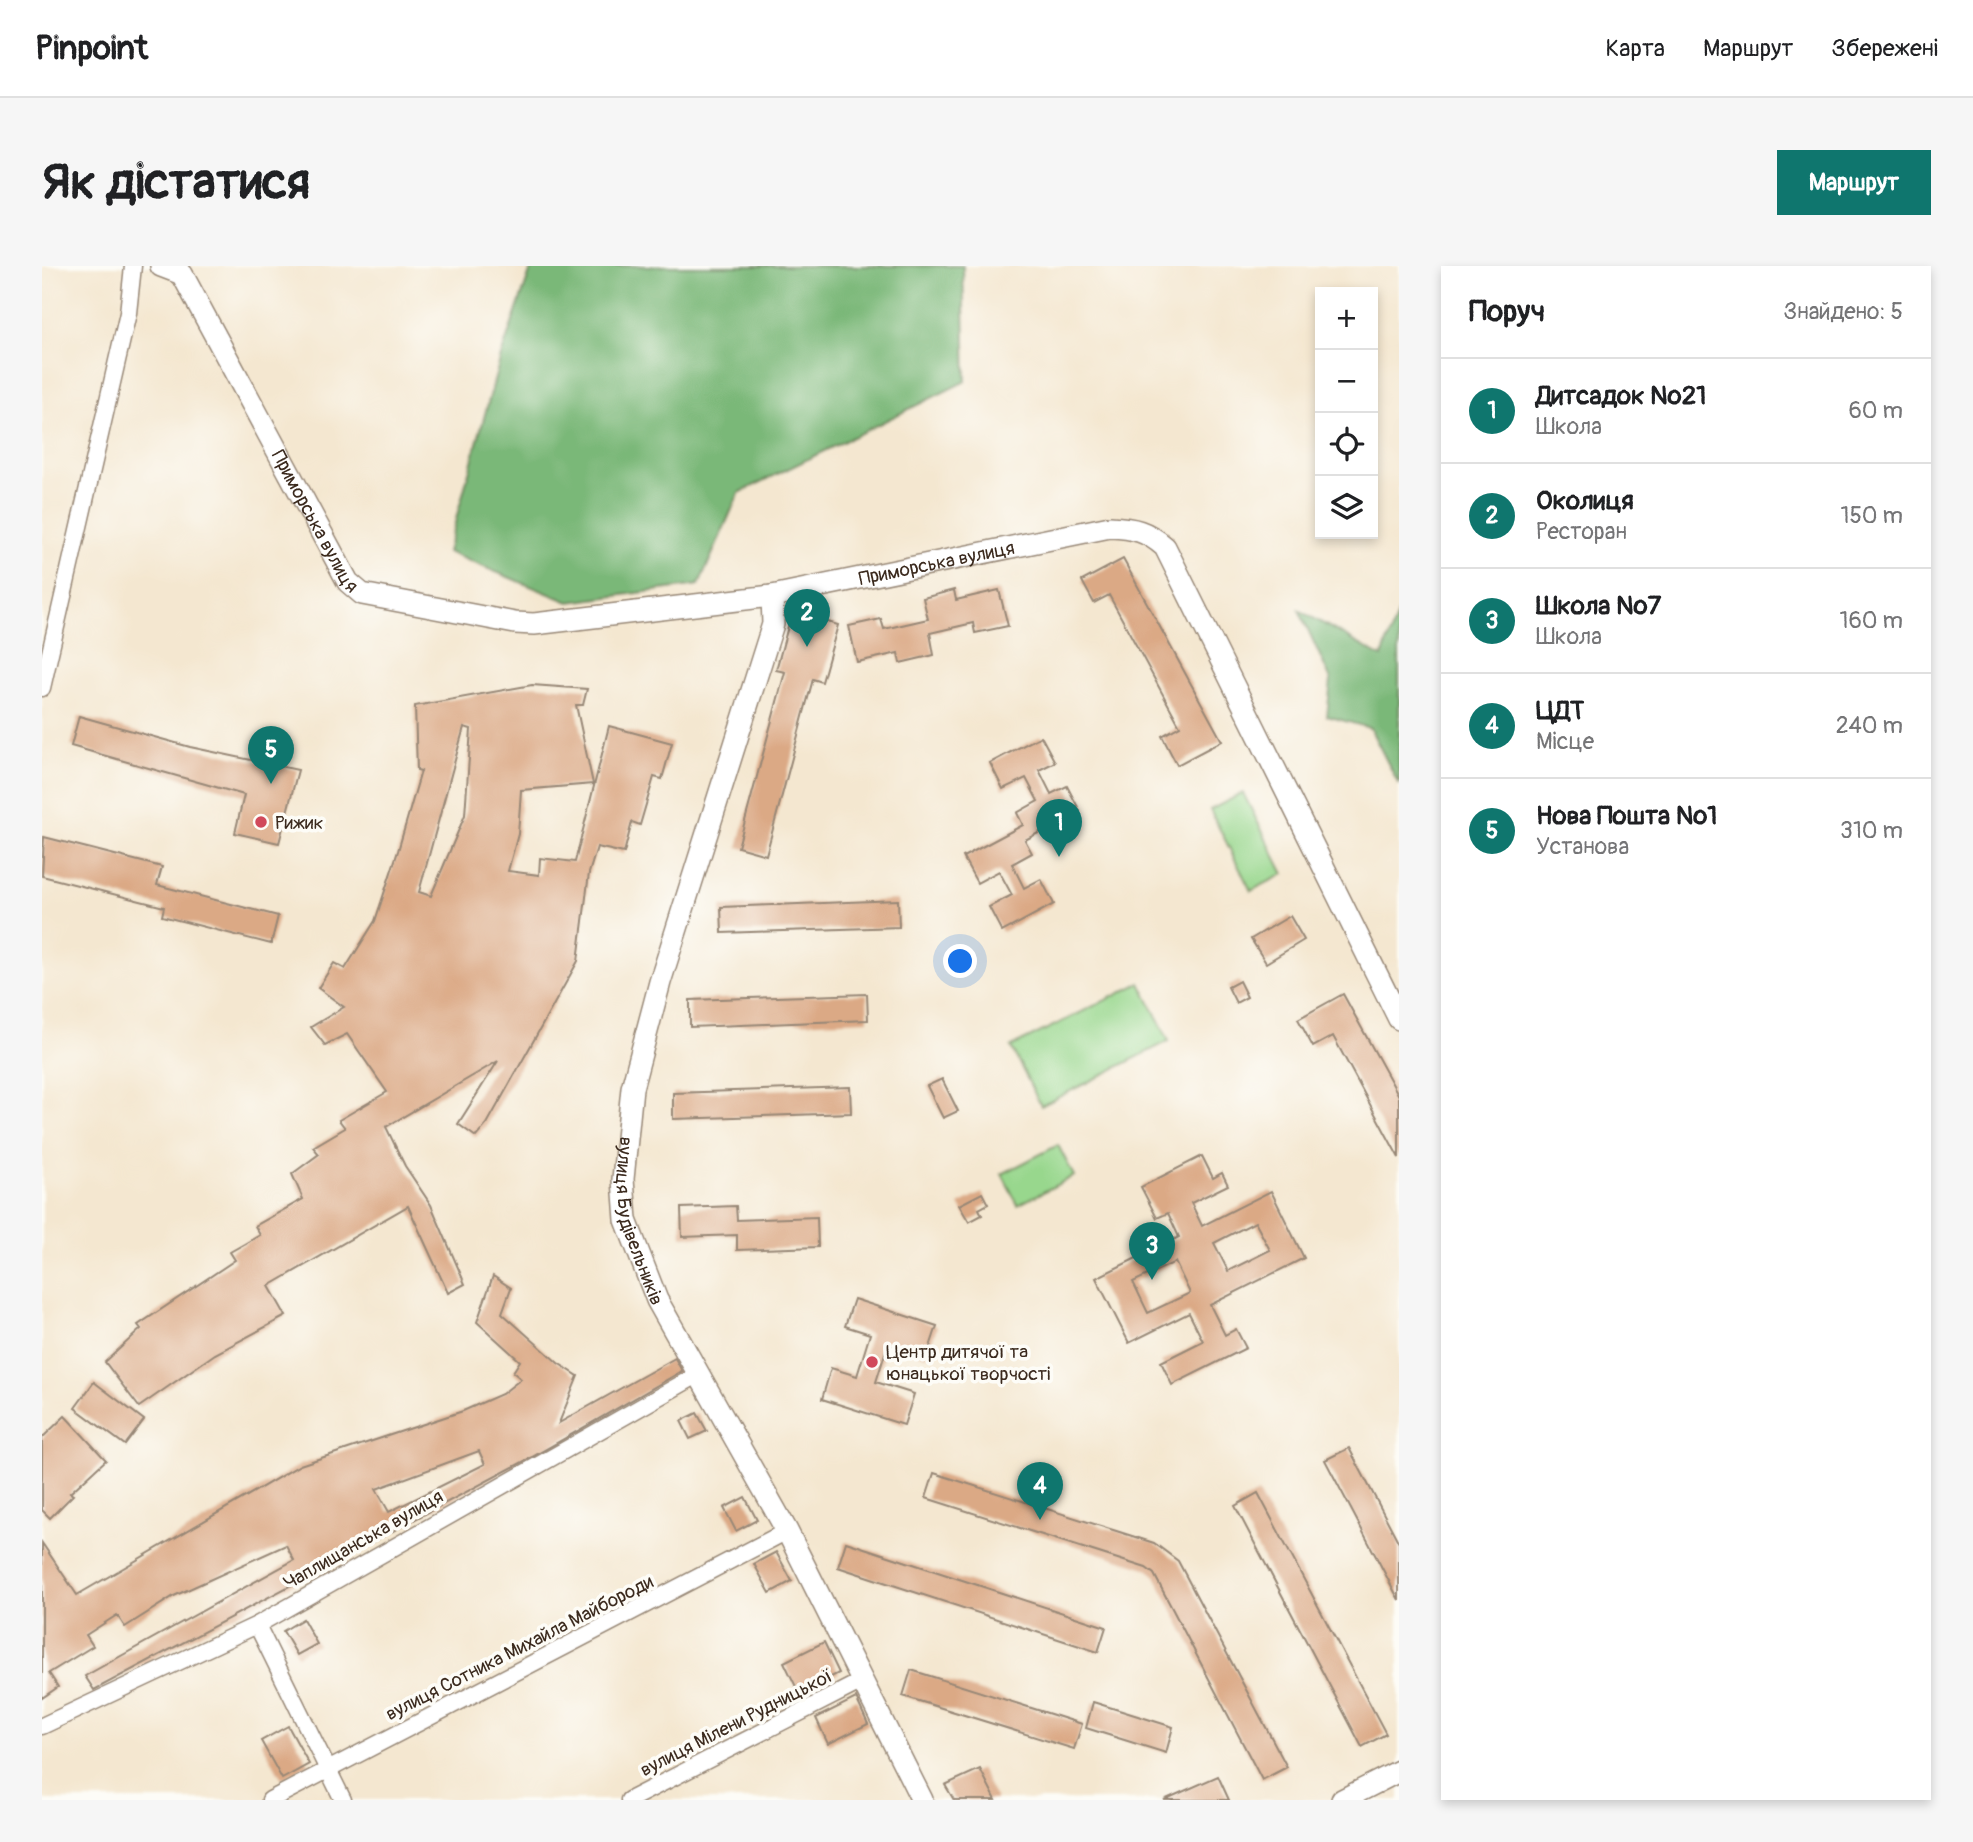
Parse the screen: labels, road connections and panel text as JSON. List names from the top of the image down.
{
  "streets": {
    "street": [
      "Приморська вулиця",
      "вулиця Будівельників",
      "Чаплищанська вулиця",
      "вулиця Сотника Михайла Майбороди",
      "вулиця Мілени Рудницької"
    ]
  },
  "crossings": [
    ["Приморська вулиця", "вулиця Будівельників"],
    ["вулиця Будівельників", "Чаплищанська вулиця"],
    ["вулиця Будівельників", "вулиця Сотника Михайла Майбороди"],
    ["вулиця Будівельників", "вулиця Мілени Рудницької"]
  ],
  "places": ["Рижик", "Центр дитячої та юнацької творчості"],
  "page": {
    "header": "Pinpoint",
    "nav": ["Карта", "Маршрут", "Збережені"],
    "buttons": "Маршрут",
    "title": "Як дістатися",
    "heading": ["Поруч", "Знайдено: 5"],
    "map_buttons": ["+", "−"],
    "list": [
      {
        "mark": "1",
        "name": "Дитсадок №21",
        "note": "Школа",
        "value": "60 m"
      },
      {
        "mark": "2",
        "name": "Околиця",
        "note": "Ресторан",
        "value": "150 m"
      },
      {
        "mark": "3",
        "name": "Школа №7",
        "note": "Школа",
        "value": "160 m"
      },
      {
        "mark": "4",
        "name": "ЦДТ",
        "note": "Місце",
        "value": "240 m"
      },
      {
        "mark": "5",
        "name": "Нова Пошта №1",
        "note": "Установа",
        "value": "310 m"
      }
    ],
    "pins": [
      "2",
      "5",
      "1",
      "3",
      "4"
    ]
  }
}
